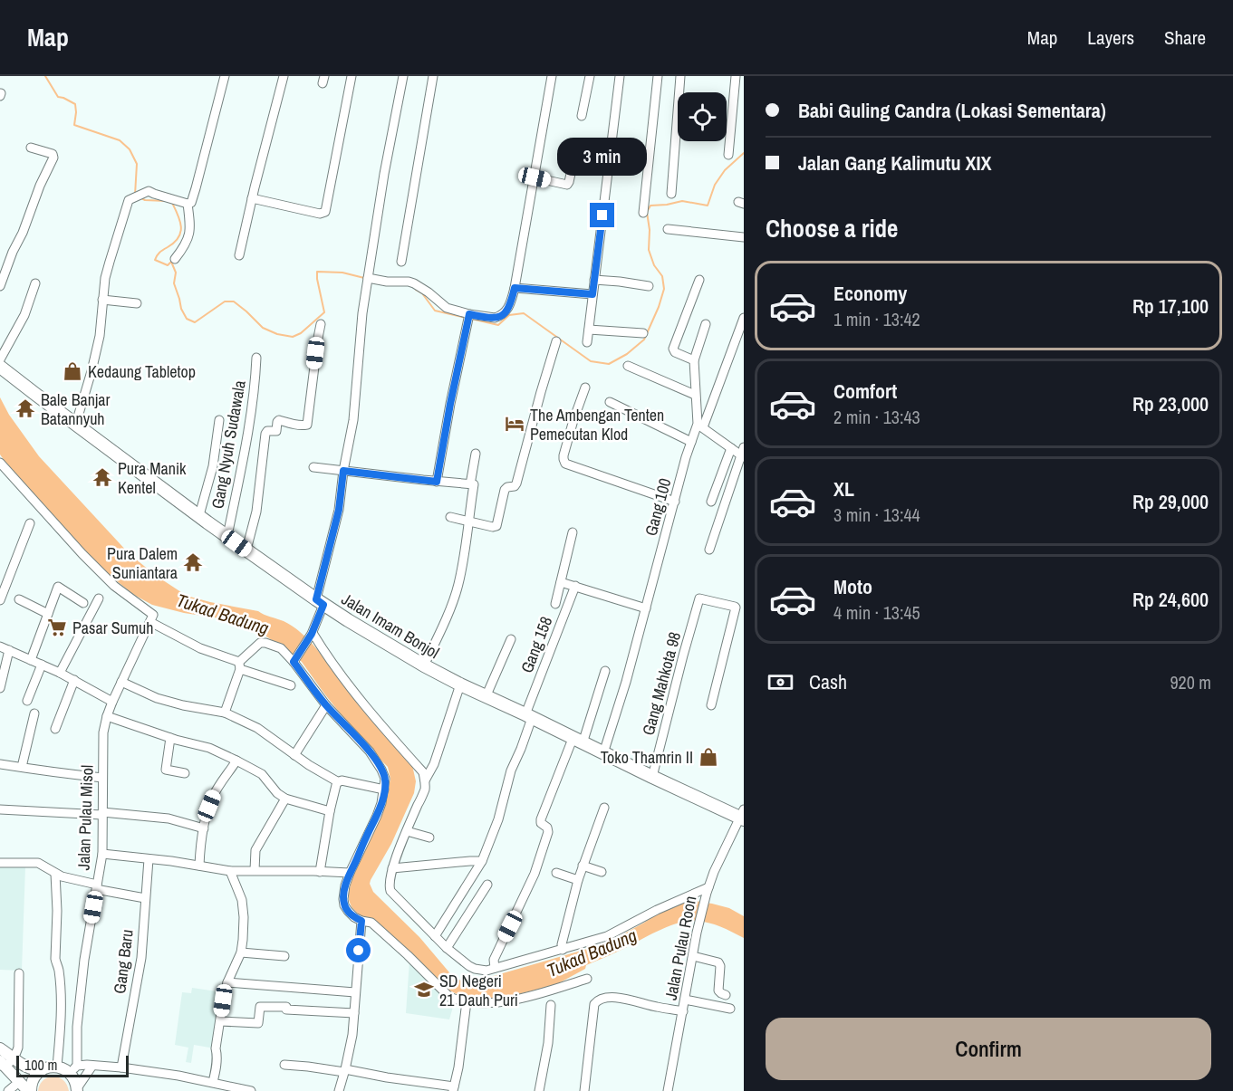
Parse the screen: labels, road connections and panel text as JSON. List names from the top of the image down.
{
  "streets": {
    "highway": ["Jalan Imam Bonjol"],
    "street": [
      "Gang Nyuh Sudawala",
      "Gang 100",
      "Gang 158",
      "Gang Mahkota 98",
      "Jalan Pulau Misol",
      "Jalan Pulau Roon",
      "Gang Baru"
    ]
  },
  "crossings": [
    ["Gang Nyuh Sudawala", "Jalan Imam Bonjol"],
    ["Gang 100", "Jalan Imam Bonjol"],
    ["Jalan Imam Bonjol", "Gang 158"],
    ["Jalan Imam Bonjol", "Gang Mahkota 98"],
    ["Jalan Imam Bonjol", "Jalan Pulau Roon"]
  ],
  "water": ["Tukad Badung"],
  "places": {
    "shop": ["Kedaung Tabletop", "Toko Thamrin II"],
    "temple": ["Bale Banjar Batannyuh", "Pura Manik Kentel", "Pura Dalem Suniantara"],
    "hotel": ["The Ambengan Tenten Pemecutan Klod"],
    "supermarket": ["Pasar Sumuh"],
    "school or university": ["SD Negeri 21 Dauh Puri"]
  },
  "scale_bar": "100 m",
  "page": {
    "header": "Map",
    "nav": ["Map", "Layers", "Share"],
    "banner": ["Babi Guling Candra (Lokasi Sementara)", "Jalan Gang Kalimutu XIX"],
    "bubble": "3 min",
    "heading": "Choose a ride",
    "list": [
      {
        "name": "Economy",
        "note": "1 min · 13:42",
        "value": "Rp 17,100"
      },
      {
        "name": "Comfort",
        "note": "2 min · 13:43",
        "value": "Rp 23,000"
      },
      {
        "name": "XL",
        "note": "3 min · 13:44",
        "value": "Rp 29,000"
      },
      {
        "name": "Moto",
        "note": "4 min · 13:45",
        "value": "Rp 24,600"
      }
    ],
    "pay": ["Cash", "920 m"],
    "buttons": "Confirm",
    "scale": "100 m"
  }
}
